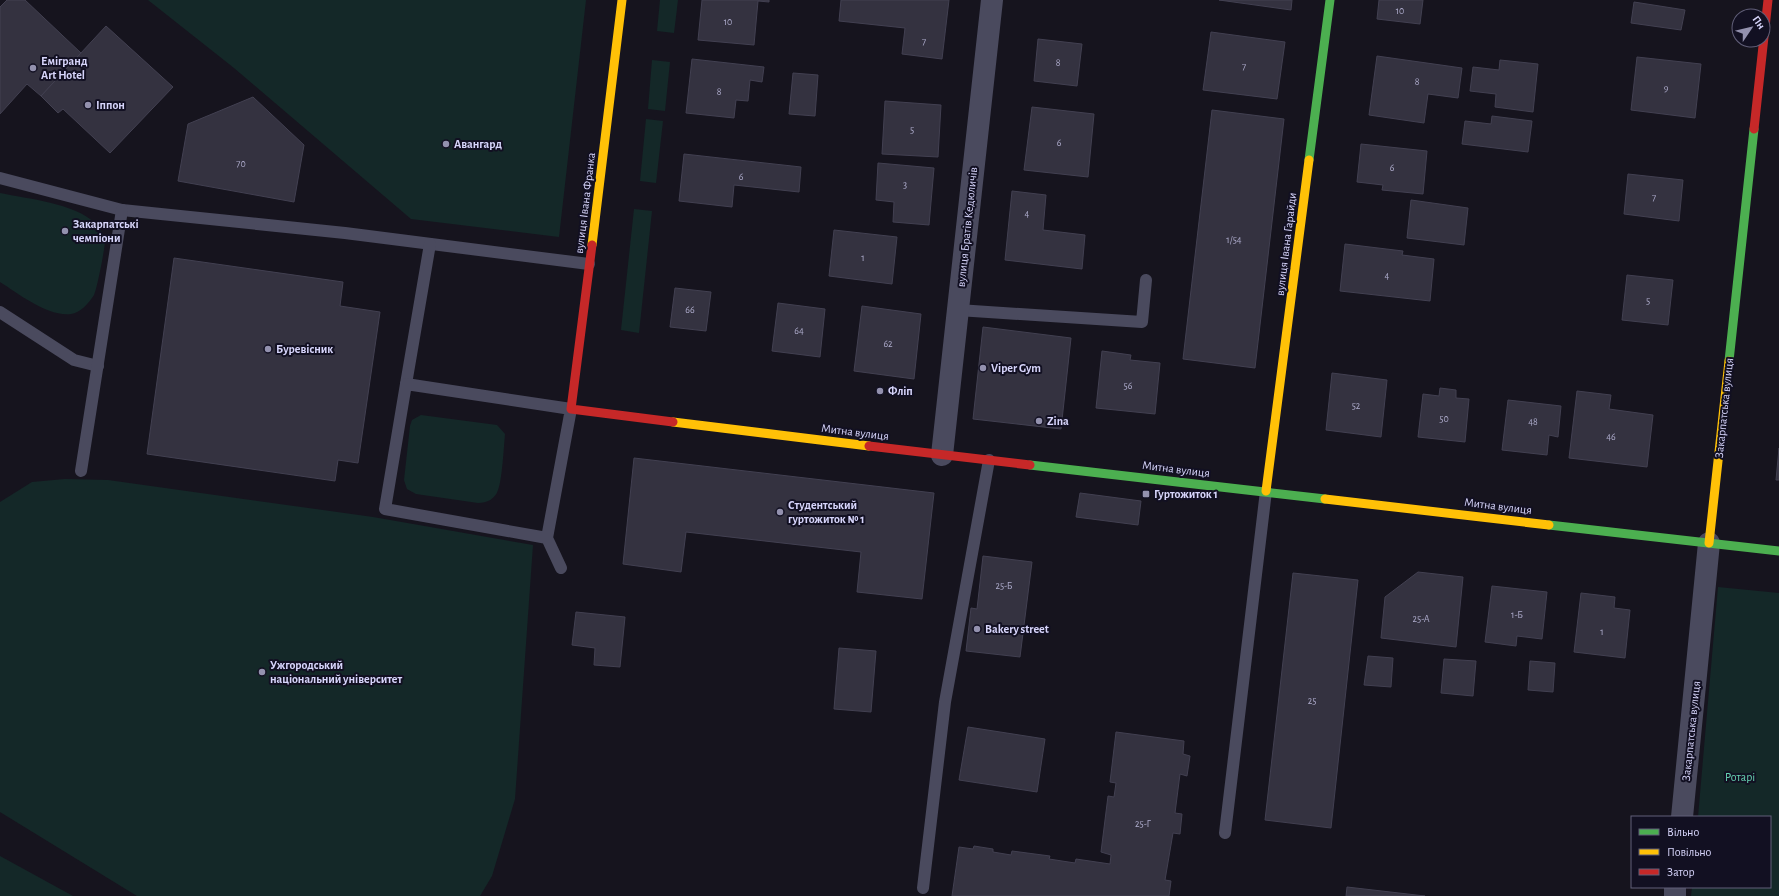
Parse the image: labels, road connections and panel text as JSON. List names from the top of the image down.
{
  "streets": {
    "street": [
      "вулиця Івана Франка",
      "вулиця Братів Кедюличів",
      "вулиця Івана Гарайди",
      "Закарпатська вулиця",
      "Митна вулиця"
    ]
  },
  "crossings": [
    ["вулиця Івана Франка", "Митна вулиця"],
    ["вулиця Братів Кедюличів", "Митна вулиця"],
    ["вулиця Івана Гарайди", "Митна вулиця"],
    ["Закарпатська вулиця", "Митна вулиця"]
  ],
  "parks": ["Ротарі"],
  "places": {
    "other": [
      "Емігранд Art Hotel",
      "Іппон",
      "Авангард",
      "Закарпатські чемпіони",
      "Буревісник",
      "Viper Gym",
      "Фліп",
      "Zina",
      "Студентський гуртожиток № 1",
      "Bakery street",
      "Ужгородський національний університет"
    ],
    "transit": ["Гуртожиток 1"]
  },
  "house_numbers": [
    "10",
    "10",
    "7",
    "8",
    "7",
    "8",
    "9",
    "8",
    "5",
    "6",
    "70",
    "6",
    "6",
    "3",
    "7",
    "4",
    "1/54",
    "1",
    "4",
    "5",
    "66",
    "64",
    "62",
    "56",
    "52",
    "50",
    "48",
    "46",
    "25-Б",
    "1-Б",
    "25-А",
    "1",
    "25",
    "25-Г"
  ],
  "legend": ["Вільно", "Повільно", "Затор"],
  "north": "top right"
}
